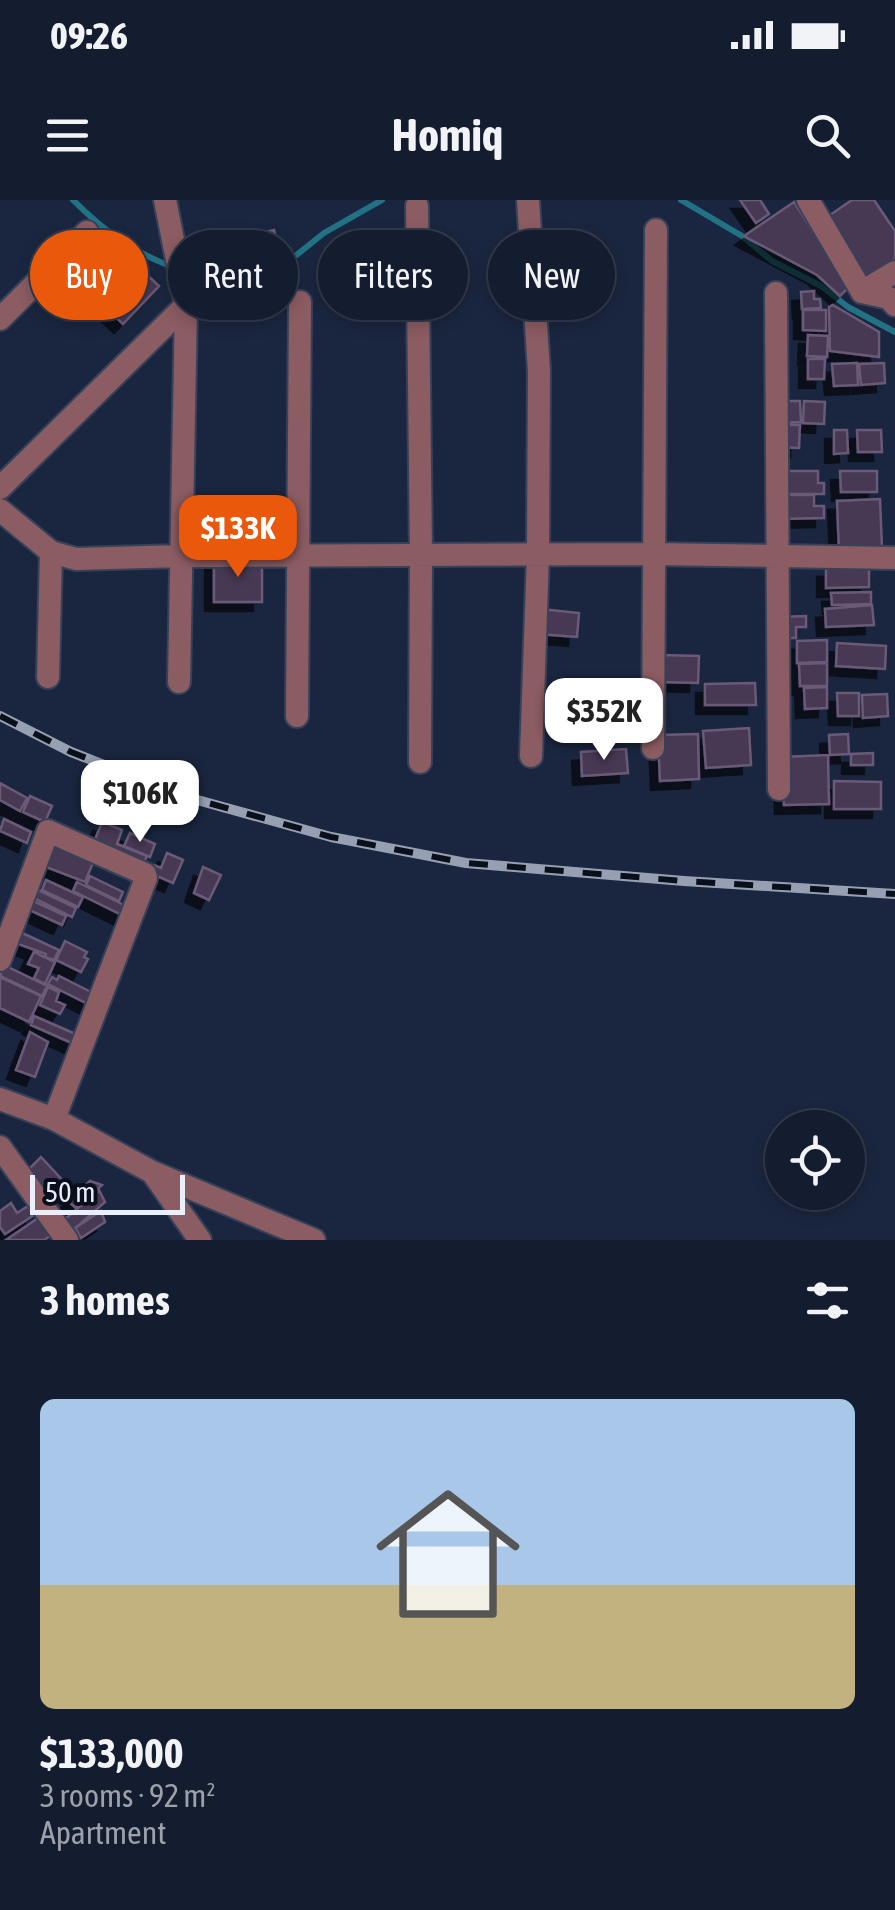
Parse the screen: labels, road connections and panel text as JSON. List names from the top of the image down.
{
  "scale_bar": "50 m",
  "page": {
    "status": "09:26",
    "header": "Homiq",
    "chip": [
      "Buy",
      "Rent",
      "Filters",
      "New"
    ],
    "price": ["$133K", "$352K", "$106K"],
    "scale": "50 m",
    "heading": "3 homes",
    "list": [
      {
        "name": "$133,000",
        "note": "3 rooms · 92 m² · Apartment"
      }
    ]
  }
}
